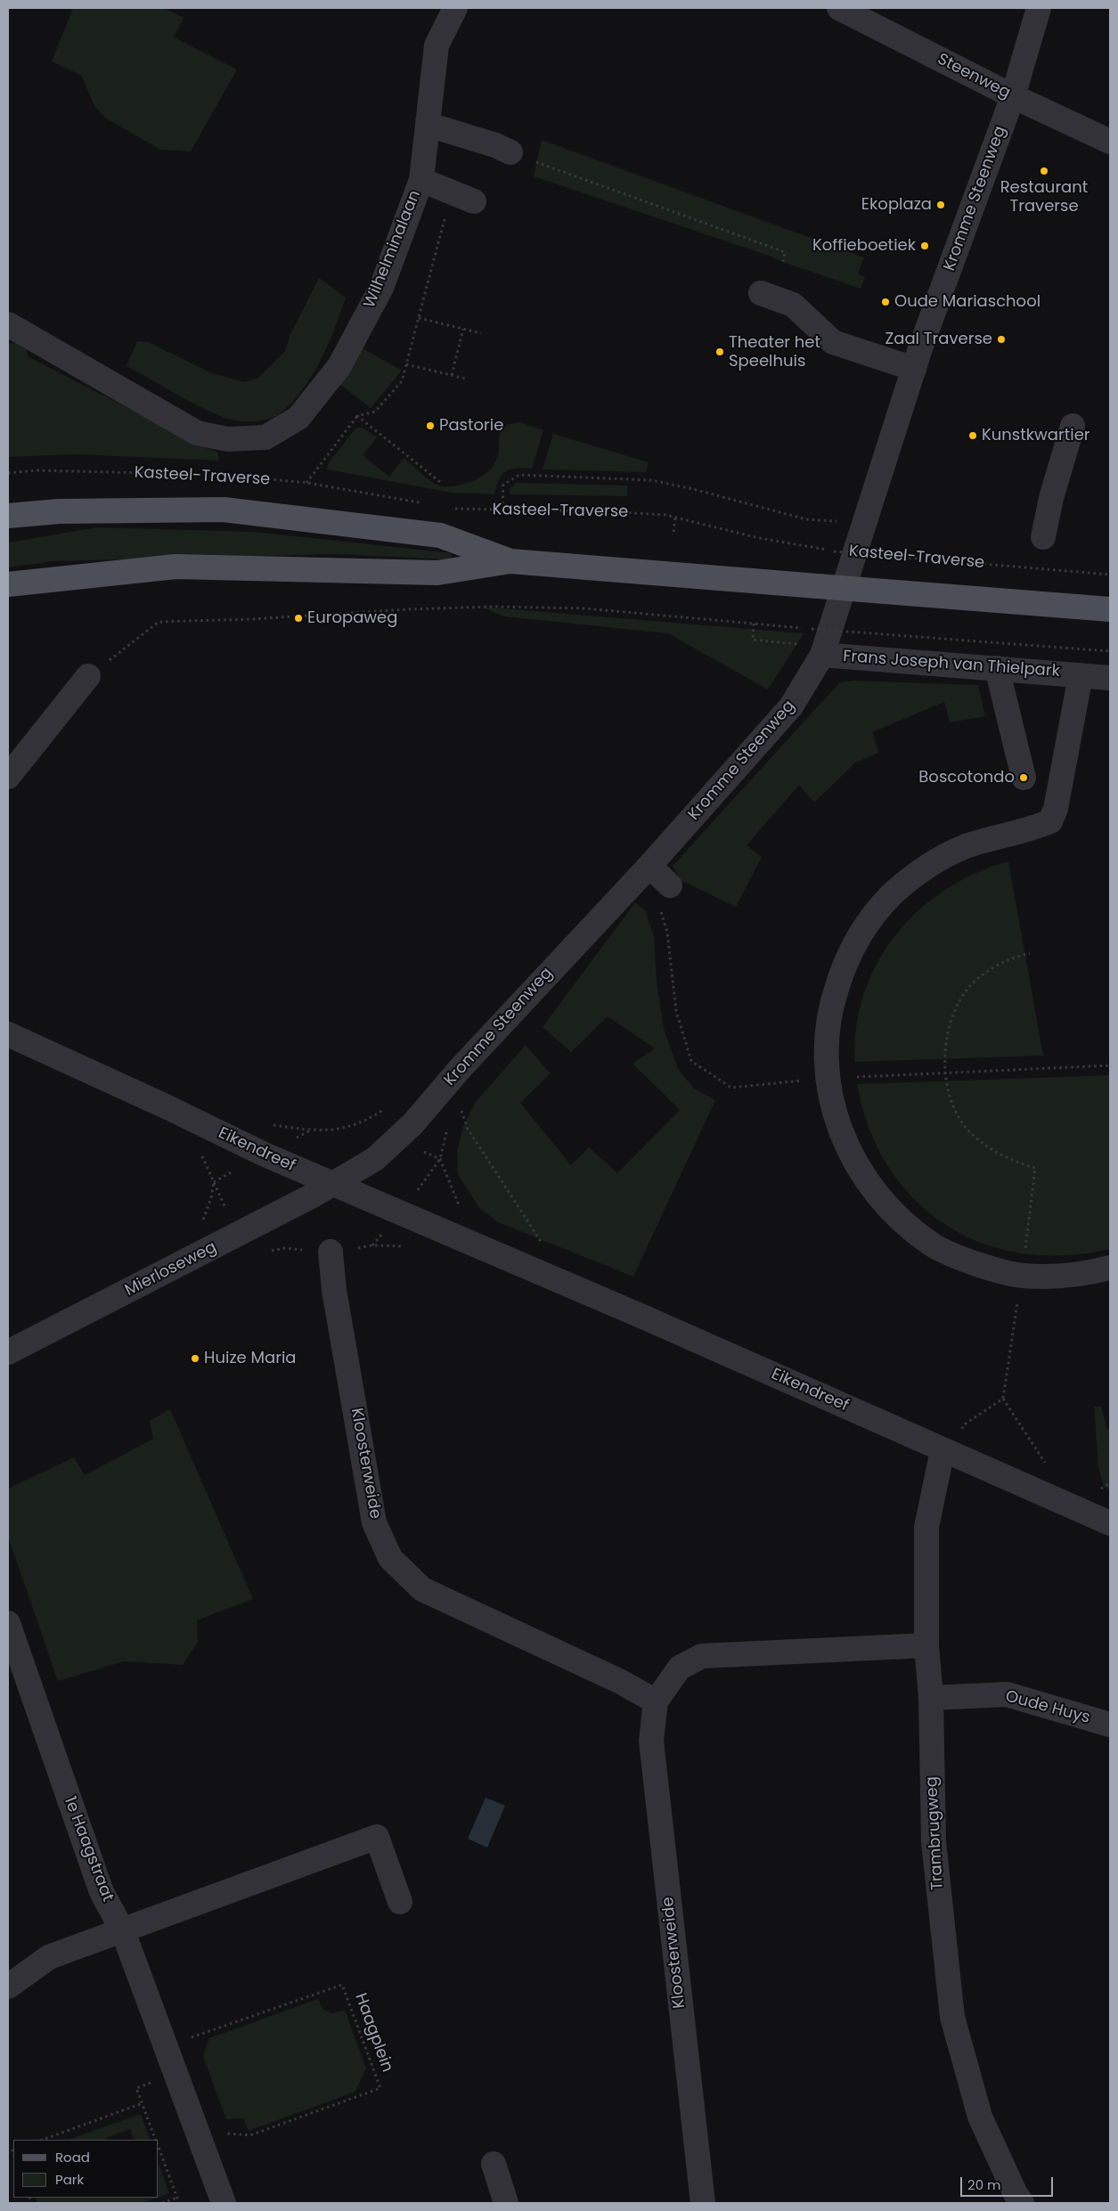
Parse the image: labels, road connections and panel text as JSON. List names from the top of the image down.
{
  "streets": {
    "main road": ["Kasteel-Traverse"],
    "street": [
      "Steenweg",
      "Kromme Steenweg",
      "Wilhelminalaan",
      "Frans Joseph van Thielpark",
      "Eikendreef",
      "Mierloseweg",
      "Kloosterweide",
      "Oude Huys",
      "Trambrugweg",
      "1e Haagstraat"
    ],
    "path": ["Haagplein"]
  },
  "crossings": [
    ["Steenweg", "Kromme Steenweg"],
    ["Kromme Steenweg", "Frans Joseph van Thielpark"],
    ["Kromme Steenweg", "Eikendreef"],
    ["Kromme Steenweg", "Mierloseweg"],
    ["Eikendreef", "Mierloseweg"],
    ["Eikendreef", "Trambrugweg"],
    ["Kloosterweide", "Trambrugweg"],
    ["Oude Huys", "Trambrugweg"],
    ["1e Haagstraat", "Haagplein"]
  ],
  "places": [
    "Restaurant Traverse",
    "Ekoplaza",
    "Koffieboetiek",
    "Oude Mariaschool",
    "Zaal Traverse",
    "Theater het Speelhuis",
    "Pastorie",
    "Kunstkwartier",
    "Europaweg",
    "Boscotondo",
    "Huize Maria"
  ],
  "legend": ["Road", "Park"],
  "scale_bar": "20 m"
}
